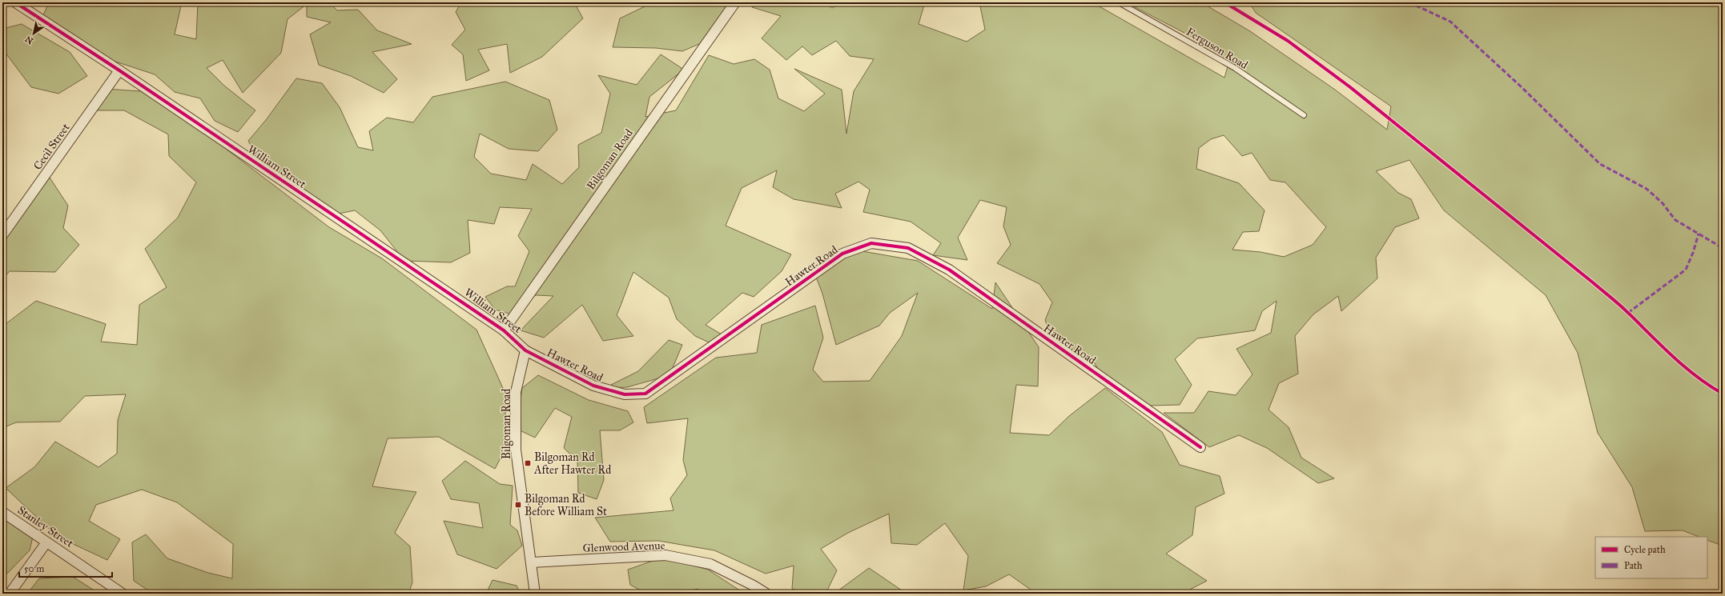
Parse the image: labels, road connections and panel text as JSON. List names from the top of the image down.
{
  "streets": {
    "street": [
      "Cecil Street",
      "Bilgoman Road",
      "William Street",
      "Hawter Road",
      "Stanley Street",
      "Glenwood Avenue"
    ],
    "lane": ["Ferguson Road"]
  },
  "crossings": [
    ["Cecil Street", "William Street"],
    ["Bilgoman Road", "William Street"],
    ["Bilgoman Road", "Hawter Road"],
    ["Bilgoman Road", "Glenwood Avenue"],
    ["William Street", "Hawter Road"]
  ],
  "places": {
    "transit": ["Bilgoman Rd After Hawter Rd", "Bilgoman Rd Before William St"]
  },
  "legend": ["Cycle path", "Path"],
  "scale_bar": "50 m",
  "north": "bottom left"
}
